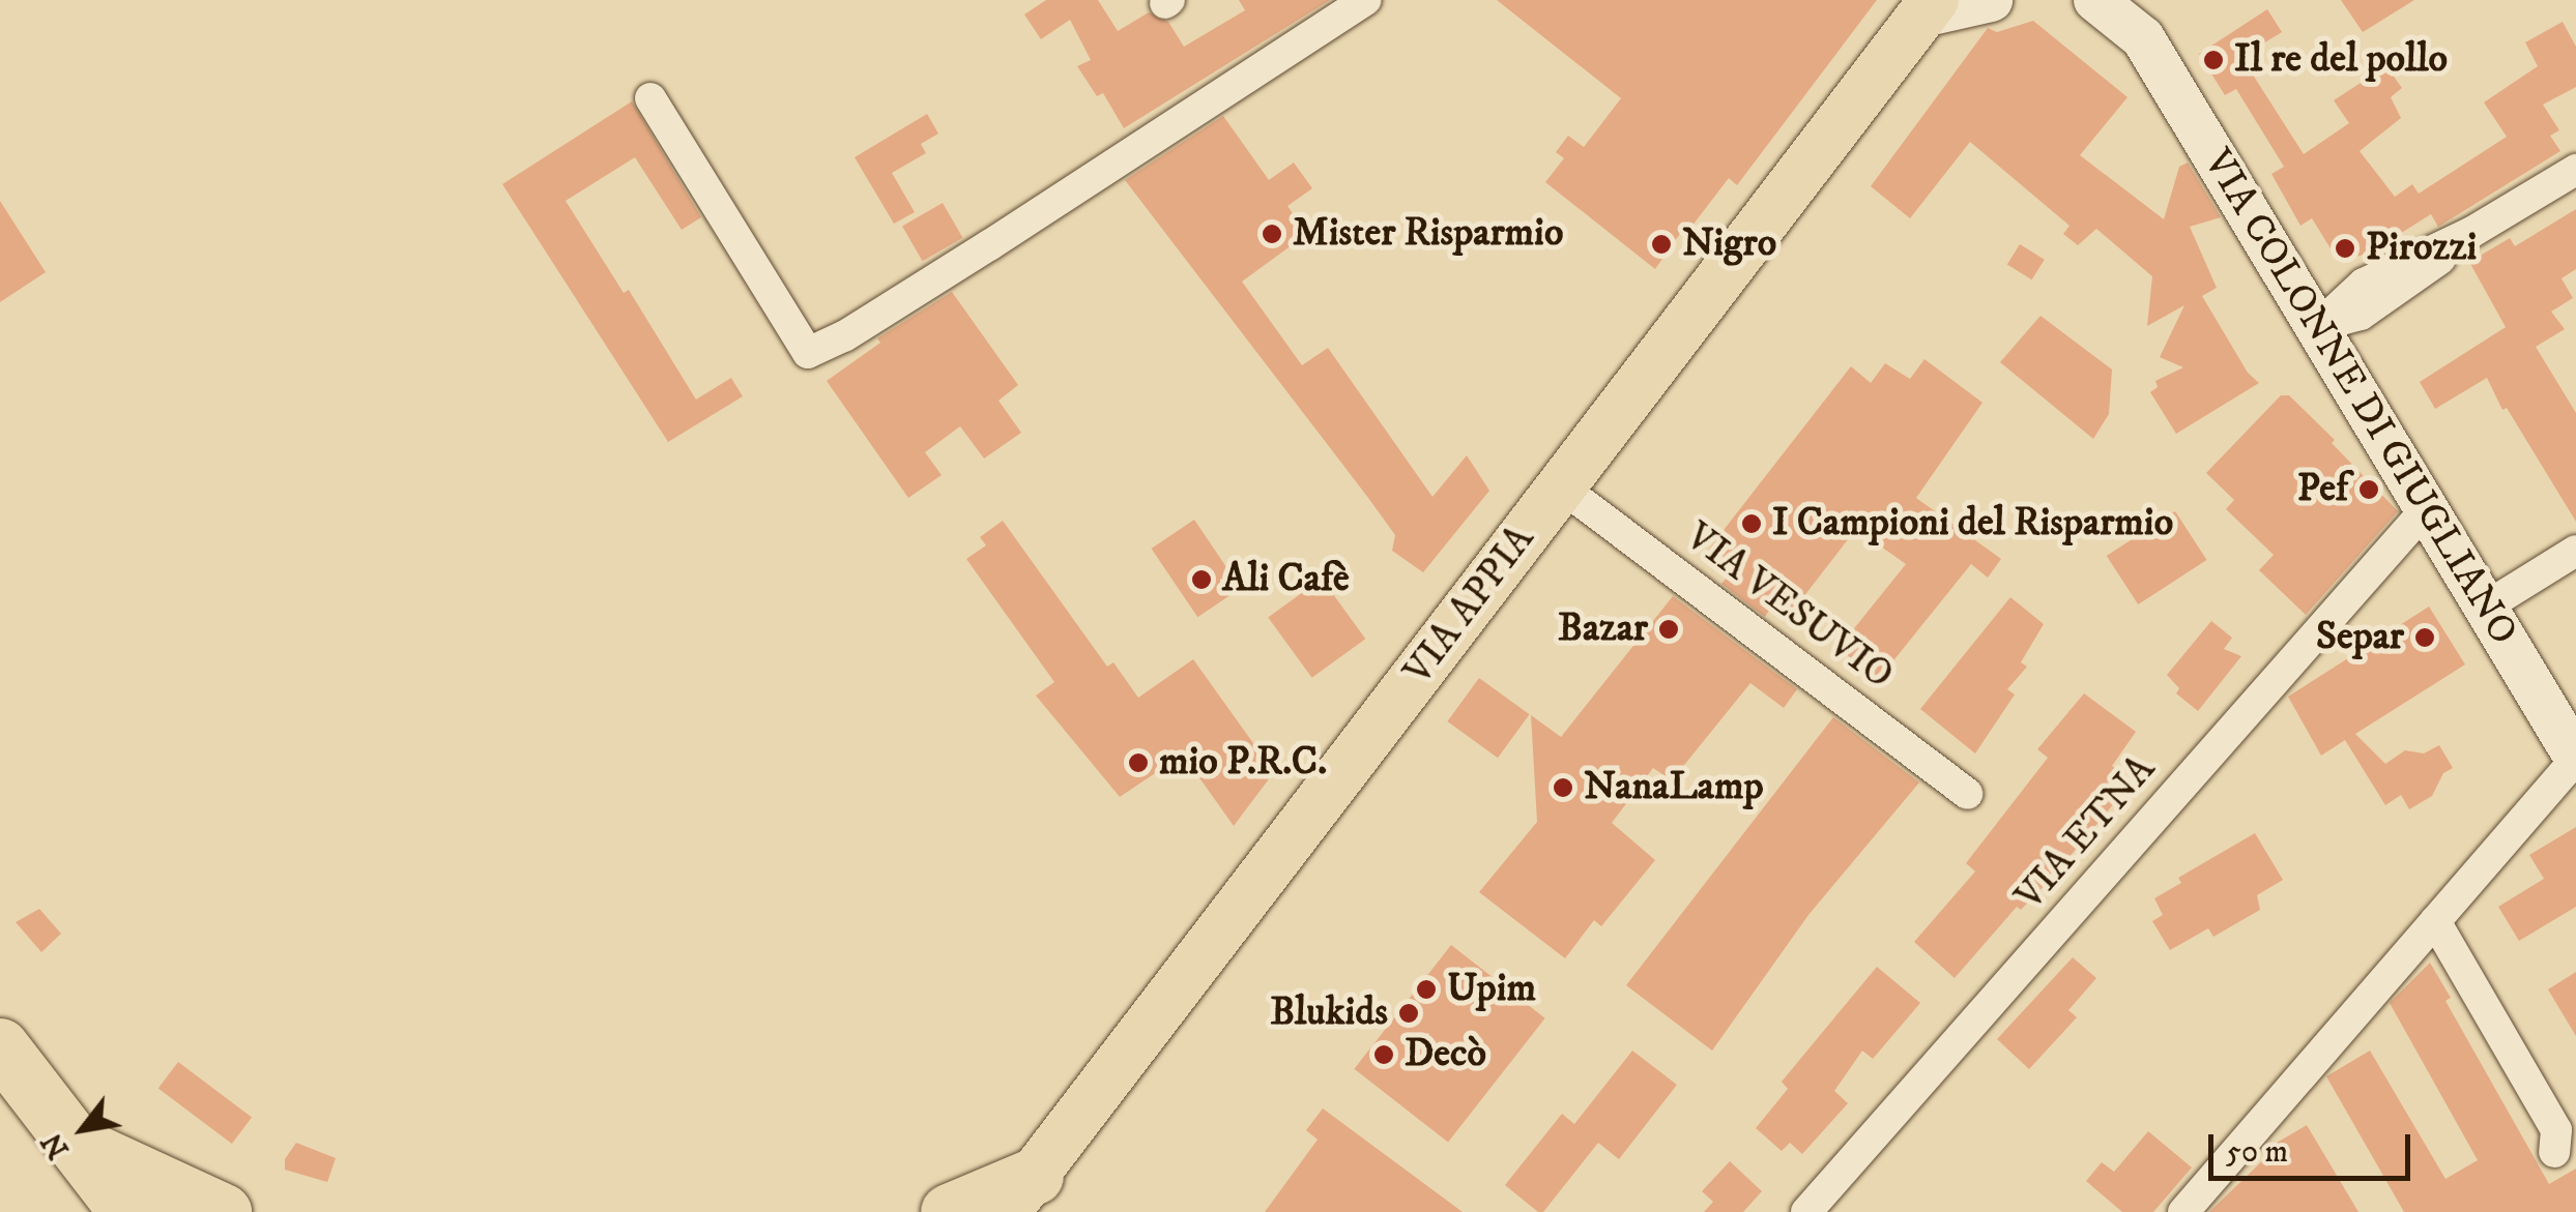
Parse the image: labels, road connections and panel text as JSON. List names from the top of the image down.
{
  "streets": {
    "main road": ["VIA COLONNE DI GIUGLIANO", "VIA APPIA"],
    "street": ["VIA VESUVIO", "VIA ETNA"]
  },
  "crossings": [
    ["VIA COLONNE DI GIUGLIANO", "VIA ETNA"],
    ["VIA APPIA", "VIA VESUVIO"]
  ],
  "places": [
    "Il re del pollo",
    "Mister Risparmio",
    "Nigro",
    "Pirozzi",
    "Pef",
    "I Campioni del Risparmio",
    "Ali Cafè",
    "Bazar",
    "Separ",
    "mio P.R.C.",
    "NanaLamp",
    "Upim",
    "Blukids",
    "Decò"
  ],
  "scale_bar": "50 m",
  "north": "bottom left"
}
